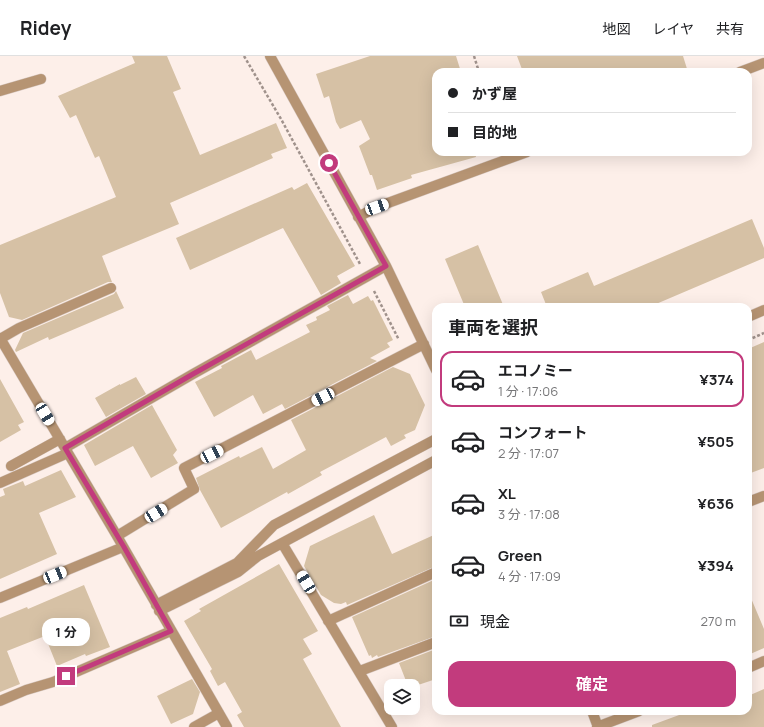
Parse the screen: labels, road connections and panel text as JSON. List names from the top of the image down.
{
  "page": {
    "header": "Ridey",
    "nav": ["地図", "レイヤ", "共有"],
    "banner": ["かず屋", "目的地"],
    "heading": "車両を選択",
    "list": [
      {
        "name": "エコノミー",
        "note": "1 分 · 17:06",
        "value": "¥374"
      },
      {
        "name": "コンフォート",
        "note": "2 分 · 17:07",
        "value": "¥505"
      },
      {
        "name": "XL",
        "note": "3 分 · 17:08",
        "value": "¥636"
      },
      {
        "name": "Green",
        "note": "4 分 · 17:09",
        "value": "¥394"
      }
    ],
    "pay": ["現金", "270 m"],
    "bubble": "1 分",
    "buttons": "確定"
  }
}
